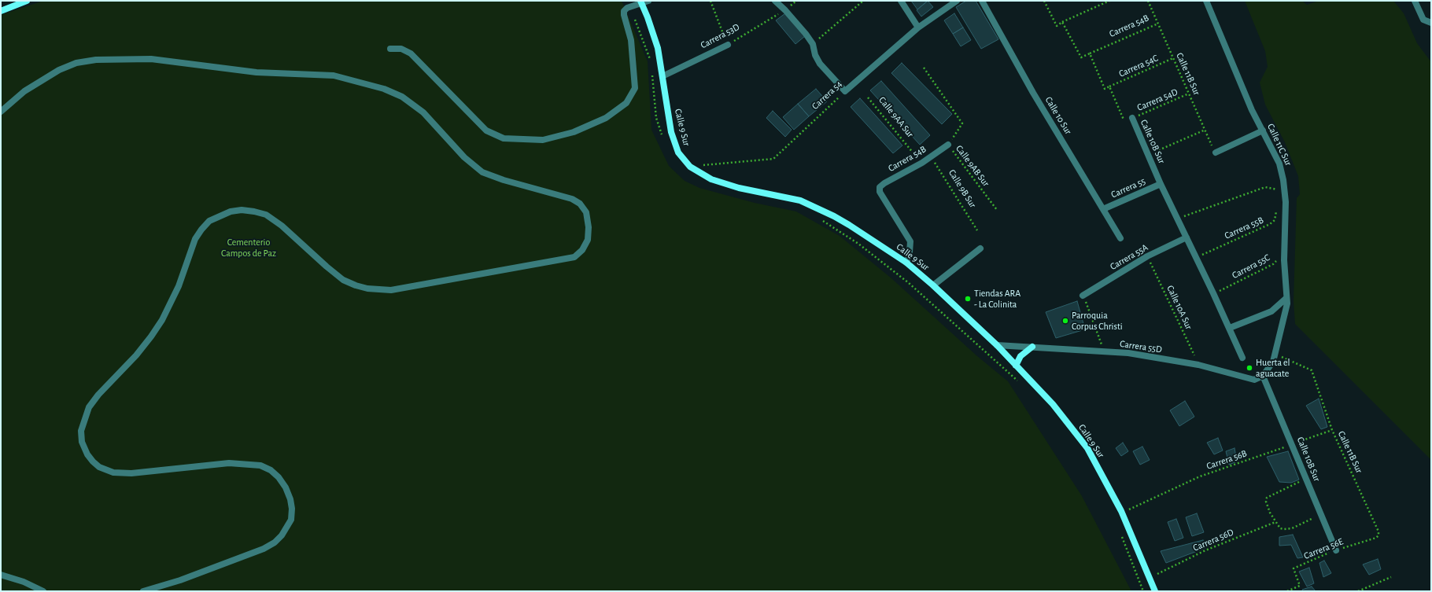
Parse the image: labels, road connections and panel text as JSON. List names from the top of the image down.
{
  "streets": {
    "main road": ["Calle 9 Sur"],
    "street": [
      "Carrera 54B",
      "Carrera 53D",
      "Carrera 54",
      "Calle 10 Sur",
      "Calle 10B Sur",
      "Calle 11C Sur",
      "Carrera 55",
      "Carrera 55A",
      "Carrera 55D"
    ],
    "path": [
      "Carrera 54C",
      "Calle 11B Sur",
      "Carrera 54D",
      "Calle 9AA Sur",
      "Calle 9AB Sur",
      "Calle 9B Sur",
      "Carrera 55B",
      "Carrera 55C",
      "Calle 10A Sur",
      "Carrera 56B",
      "Carrera 56D",
      "Carrera 56E"
    ]
  },
  "crossings": [
    ["Carrera 54B", "Calle 11B Sur"],
    ["Carrera 54B", "Calle 9AA Sur"],
    ["Carrera 54B", "Calle 9 Sur"],
    ["Carrera 54B", "Calle 10B Sur"],
    ["Carrera 54B", "Calle 9AB Sur"],
    ["Carrera 54B", "Calle 9B Sur"],
    ["Carrera 53D", "Calle 9 Sur"],
    ["Carrera 54C", "Calle 11B Sur"],
    ["Carrera 54C", "Calle 10B Sur"],
    ["Calle 11B Sur", "Carrera 54D"],
    ["Calle 11B Sur", "Calle 11C Sur"],
    ["Calle 11B Sur", "Carrera 56B"],
    ["Calle 11B Sur", "Carrera 56E"],
    ["Carrera 54D", "Calle 10B Sur"],
    ["Calle 10 Sur", "Carrera 55"],
    ["Calle 9 Sur", "Carrera 55D"],
    ["Calle 10B Sur", "Calle 11C Sur"],
    ["Calle 10B Sur", "Carrera 55"],
    ["Calle 10B Sur", "Carrera 55B"],
    ["Calle 10B Sur", "Carrera 55A"],
    ["Calle 10B Sur", "Carrera 55C"],
    ["Calle 10B Sur", "Carrera 55D"],
    ["Calle 10B Sur", "Carrera 56B"],
    ["Calle 10B Sur", "Carrera 56E"],
    ["Calle 11C Sur", "Carrera 55B"],
    ["Calle 11C Sur", "Carrera 55D"],
    ["Carrera 55A", "Calle 10A Sur"],
    ["Calle 10A Sur", "Carrera 55D"]
  ],
  "parks": ["Cementerio Campos de Paz"],
  "places": ["Tiendas ARA - La Colinita", "Parroquia Corpus Christi", "Huerta el aguacate"]
}
